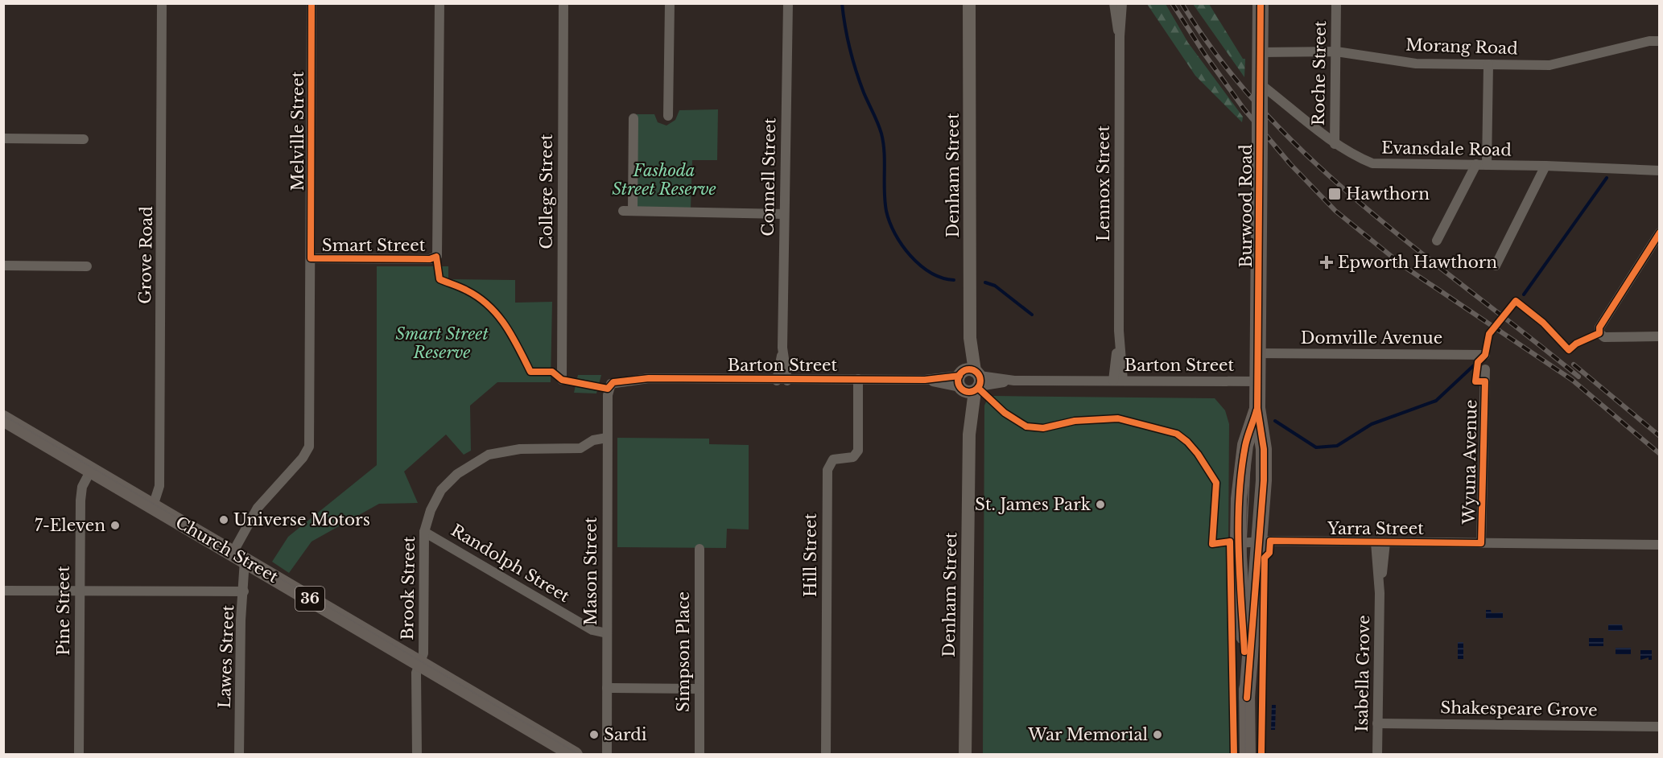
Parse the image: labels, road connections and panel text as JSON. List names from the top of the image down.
{
  "streets": {
    "main road": ["Burwood Road", "Church Street", "36"],
    "street": [
      "Morang Road",
      "Roche Street",
      "Melville Street",
      "Evansdale Road",
      "Denham Street",
      "Connell Street",
      "Lennox Street",
      "College Street",
      "Smart Street",
      "Grove Road",
      "Domville Avenue",
      "Barton Street",
      "Wyuna Avenue",
      "Yarra Street",
      "Hill Street",
      "Randolph Street",
      "Mason Street",
      "Brook Street",
      "Pine Street",
      "Simpson Place",
      "Lawes Street",
      "Isabella Grove",
      "Shakespeare Grove"
    ]
  },
  "crossings": [
    ["Morang Road", "Roche Street"],
    ["Morang Road", "Burwood Road"],
    ["Roche Street", "Evansdale Road"],
    ["Melville Street", "Smart Street"],
    ["Melville Street", "Church Street"],
    ["Melville Street", "Lawes Street"],
    ["Evansdale Road", "Burwood Road"],
    ["Denham Street", "Barton Street"],
    ["Connell Street", "Barton Street"],
    ["Lennox Street", "Barton Street"],
    ["Burwood Road", "Domville Avenue"],
    ["Burwood Road", "Barton Street"],
    ["Burwood Road", "Yarra Street"],
    ["Grove Road", "Church Street"],
    ["Barton Street", "Hill Street"],
    ["Barton Street", "Mason Street"],
    ["Wyuna Avenue", "Yarra Street"],
    ["Yarra Street", "Isabella Grove"],
    ["Church Street", "Brook Street"],
    ["Church Street", "Pine Street"],
    ["Church Street", "Lawes Street"],
    ["Randolph Street", "Mason Street"],
    ["Randolph Street", "Brook Street"],
    ["Mason Street", "Brook Street"],
    ["Isabella Grove", "Shakespeare Grove"]
  ],
  "parks": ["Fashoda Street Reserve", "Smart Street Reserve"],
  "places": {
    "transit": ["Hawthorn"],
    "health": ["Epworth Hawthorn"],
    "other": [
      "St. James Park",
      "Universe Motors",
      "7-Eleven",
      "Sardi",
      "War Memorial"
    ]
  }
}
